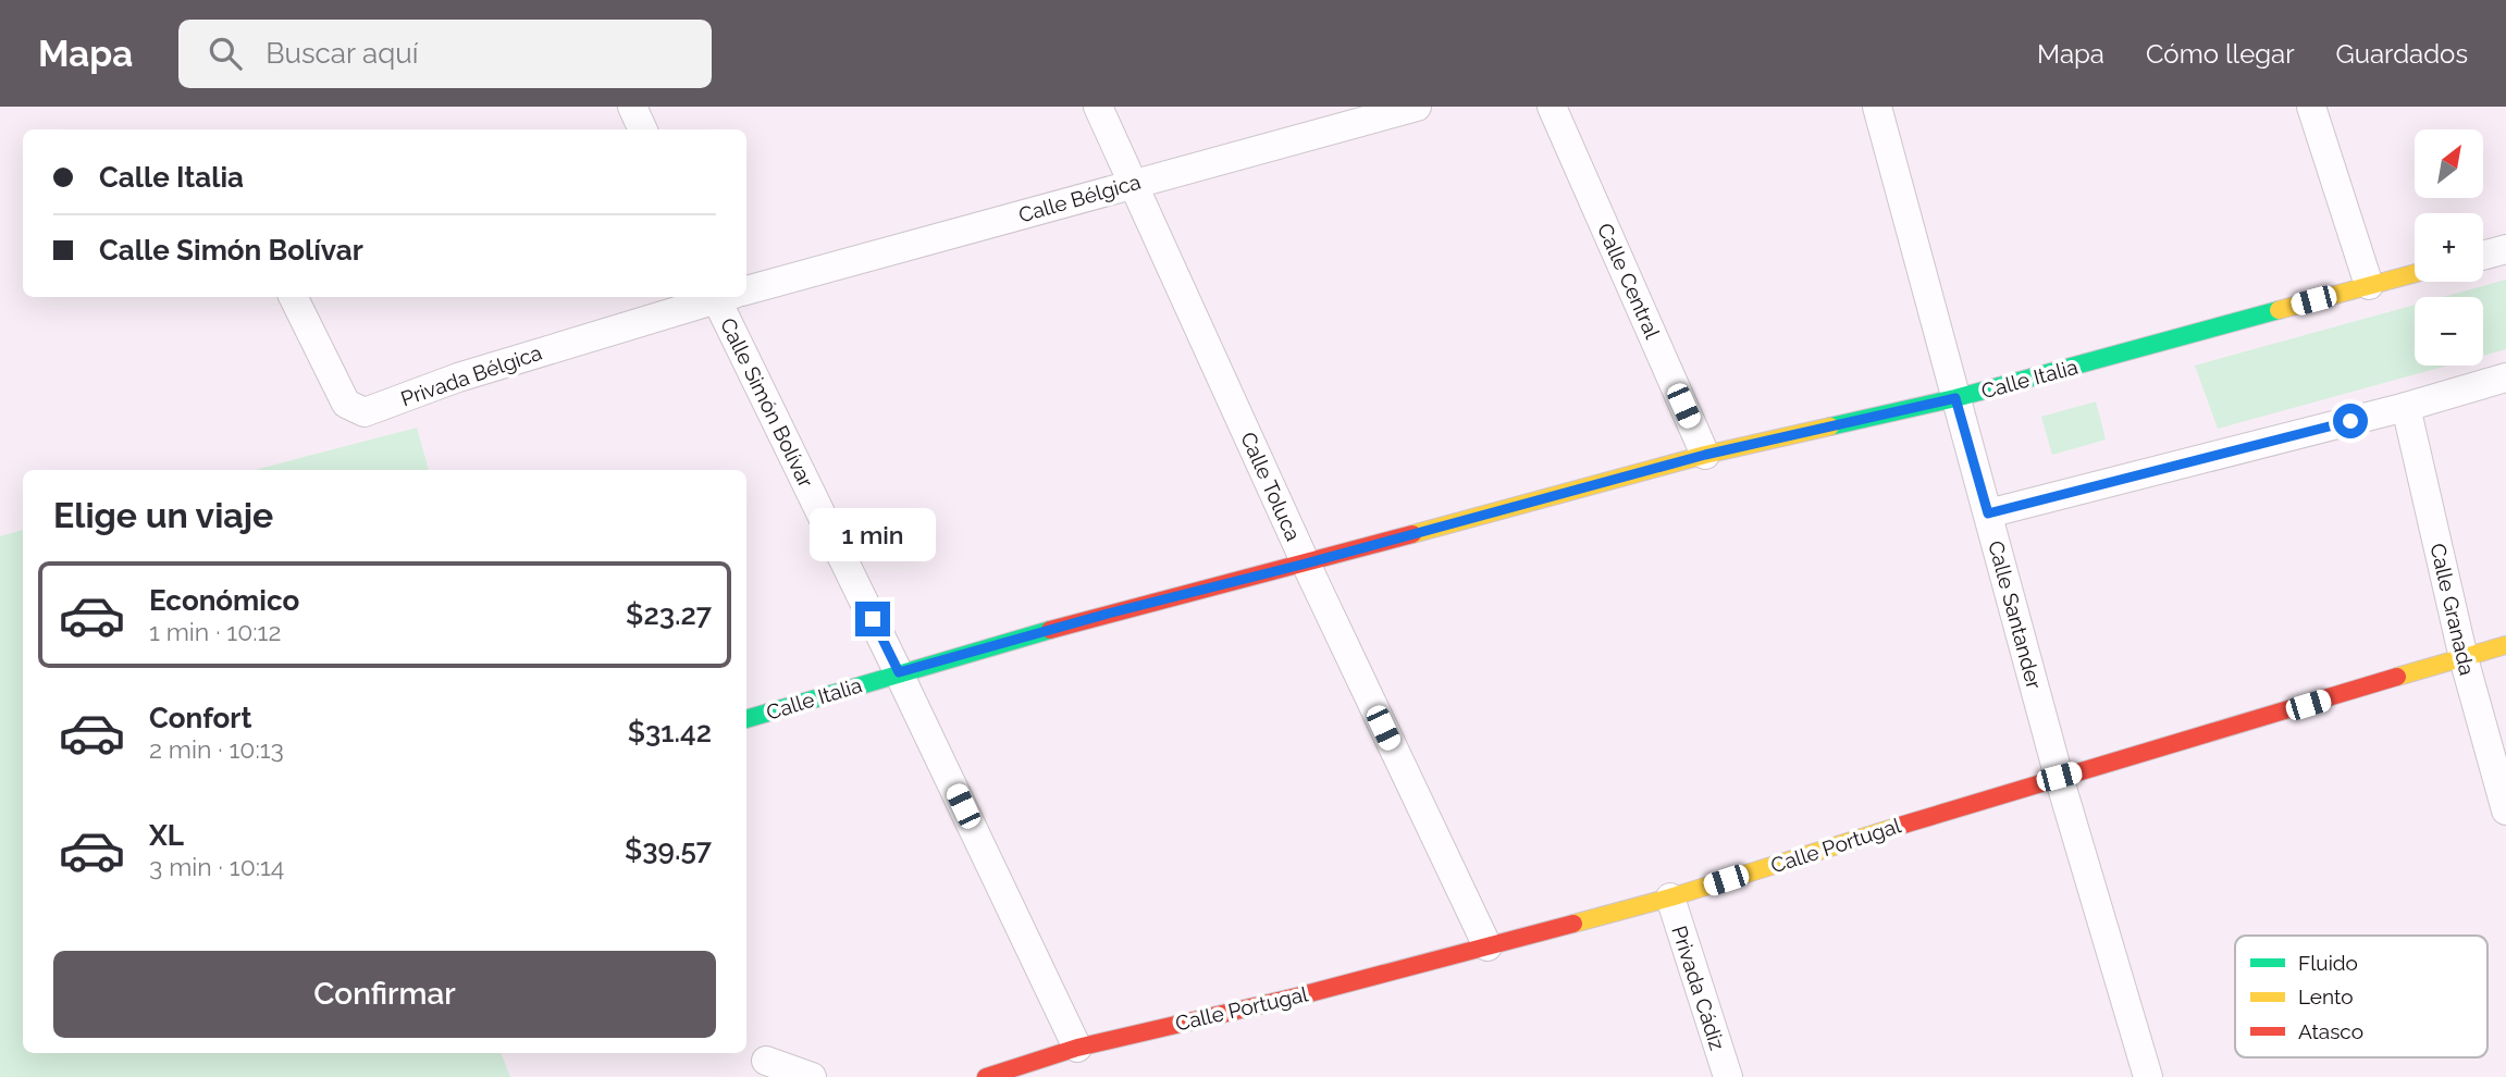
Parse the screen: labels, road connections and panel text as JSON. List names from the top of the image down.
{
  "streets": {
    "street": [
      "Calle Bélgica",
      "Calle Central",
      "Privada Bélgica",
      "Calle Italia",
      "Calle Simón Bolívar",
      "Calle Toluca",
      "Calle Granada",
      "Calle Santander",
      "Calle Portugal",
      "Privada Cádiz"
    ]
  },
  "crossings": [
    ["Calle Bélgica", "Calle Toluca"],
    ["Calle Central", "Calle Italia"],
    ["Calle Italia", "Calle Simón Bolívar"],
    ["Calle Italia", "Calle Toluca"],
    ["Calle Italia", "Calle Santander"],
    ["Calle Simón Bolívar", "Calle Portugal"],
    ["Calle Toluca", "Calle Portugal"],
    ["Calle Granada", "Calle Portugal"],
    ["Calle Santander", "Calle Portugal"],
    ["Calle Portugal", "Privada Cádiz"]
  ],
  "legend": ["Fluido", "Lento", "Atasco"],
  "north": "top right",
  "page": {
    "header": "Mapa",
    "search": "Buscar aquí",
    "nav": ["Mapa", "Cómo llegar", "Guardados"],
    "map_buttons": ["+", "−"],
    "banner": ["Calle Italia", "Calle Simón Bolívar"],
    "heading": "Elige un viaje",
    "bubble": "1 min",
    "list": [
      {
        "name": "Económico",
        "note": "1 min · 10:12",
        "value": "$23.27"
      },
      {
        "name": "Confort",
        "note": "2 min · 10:13",
        "value": "$31.42"
      },
      {
        "name": "XL",
        "note": "3 min · 10:14",
        "value": "$39.57"
      }
    ],
    "buttons": "Confirmar"
  }
}
